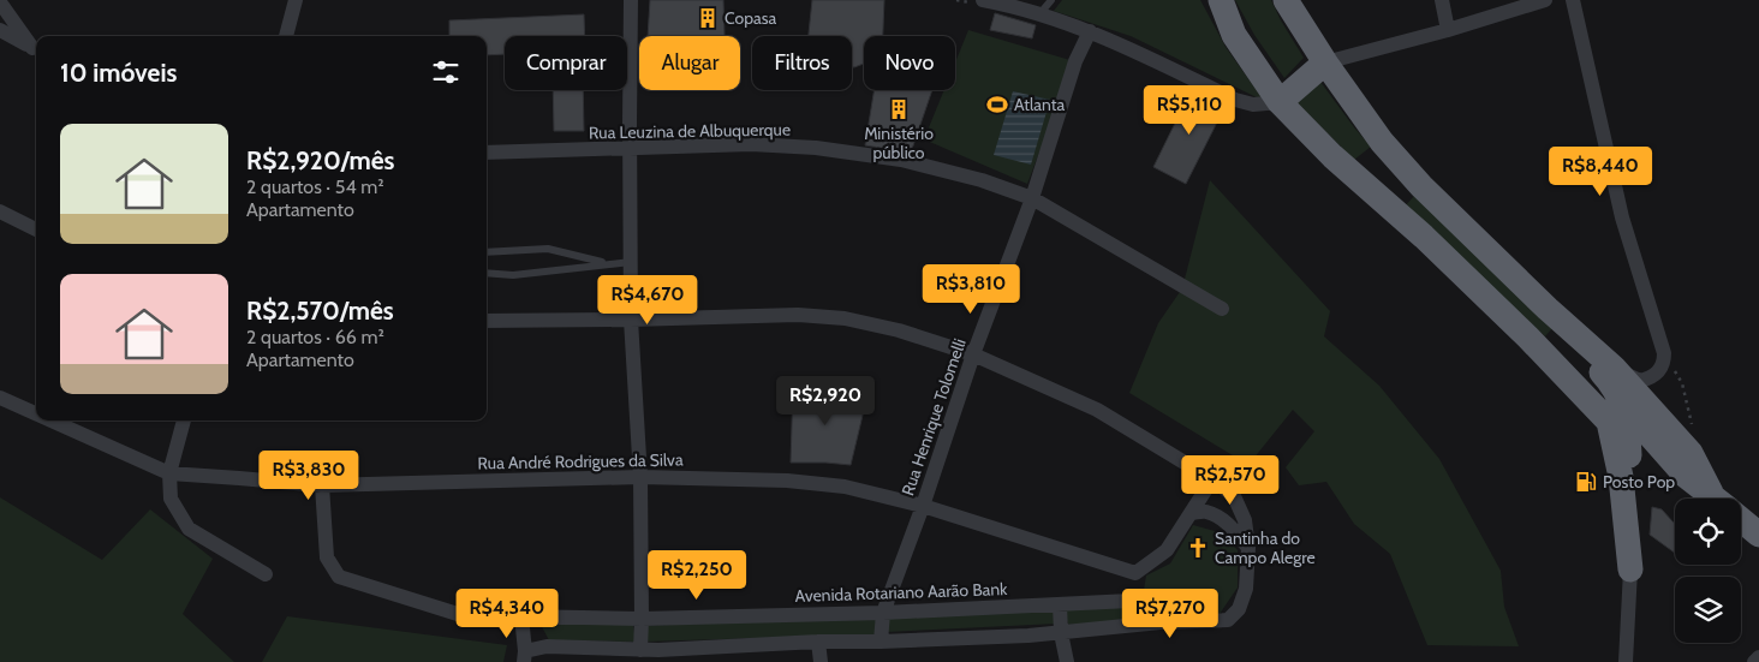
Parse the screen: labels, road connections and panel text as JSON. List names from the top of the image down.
{
  "streets": {
    "street": [
      "Rua Leuzina de Albuquerque",
      "Rua Henrique Tolomelli",
      "Rua André Rodrigues da Silva",
      "Avenida Rotariano Aarão Bank"
    ]
  },
  "crossings": [
    ["Rua Leuzina de Albuquerque", "Rua Henrique Tolomelli"],
    ["Rua Henrique Tolomelli", "Rua André Rodrigues da Silva"],
    ["Rua Henrique Tolomelli", "Avenida Rotariano Aarão Bank"],
    ["Rua André Rodrigues da Silva", "Avenida Rotariano Aarão Bank"]
  ],
  "places": {
    "building": ["Copasa", "Ministério público"],
    "sports": ["Atlanta"],
    "fuel station": ["Posto Pop"],
    "church": ["Santinha do Campo Alegre"]
  },
  "page": {
    "chip": [
      "Comprar",
      "Alugar",
      "Filtros",
      "Novo"
    ],
    "heading": "10 imóveis",
    "price": [
      "R$5,110",
      "R$8,440",
      "R$3,810",
      "R$4,670",
      "R$2,920",
      "R$3,830",
      "R$2,570",
      "R$2,250",
      "R$4,340",
      "R$7,270"
    ],
    "list": [
      {
        "name": "R$2,920/mês",
        "note": "2 quartos · 54 m² · Apartamento"
      },
      {
        "name": "R$2,570/mês",
        "note": "2 quartos · 66 m² · Apartamento"
      }
    ]
  }
}
